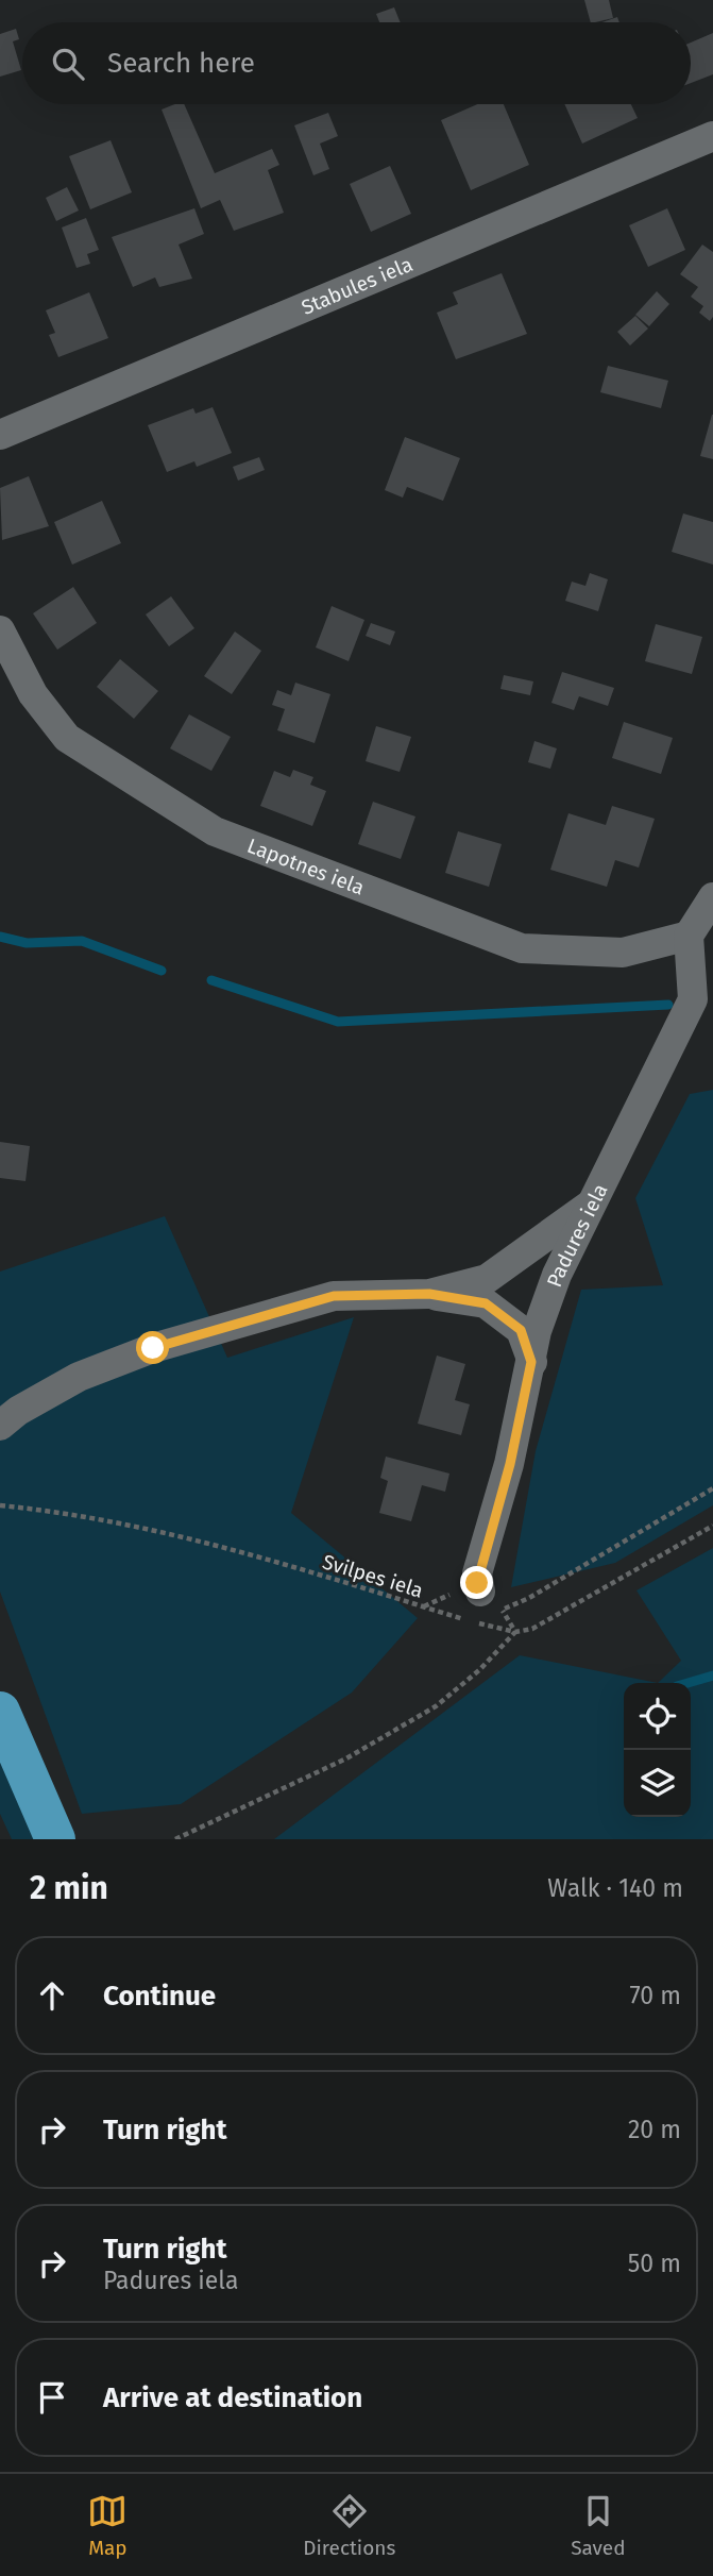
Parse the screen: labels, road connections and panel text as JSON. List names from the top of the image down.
{
  "streets": {
    "street": ["Stabules iela", "Lapotnes iela", "Padures iela"],
    "path": ["Svilpes iela"]
  },
  "crossings": [
    ["Lapotnes iela", "Padures iela"]
  ],
  "page": {
    "search": "Search here",
    "heading": ["2 min", "Walk · 140 m"],
    "list": [
      ["Continue", "70 m"],
      ["Turn right", "20 m"],
      ["Turn right", "Padures iela", "50 m"],
      "Arrive at destination"
    ],
    "nav": ["Map", "Directions", "Saved"]
  }
}
